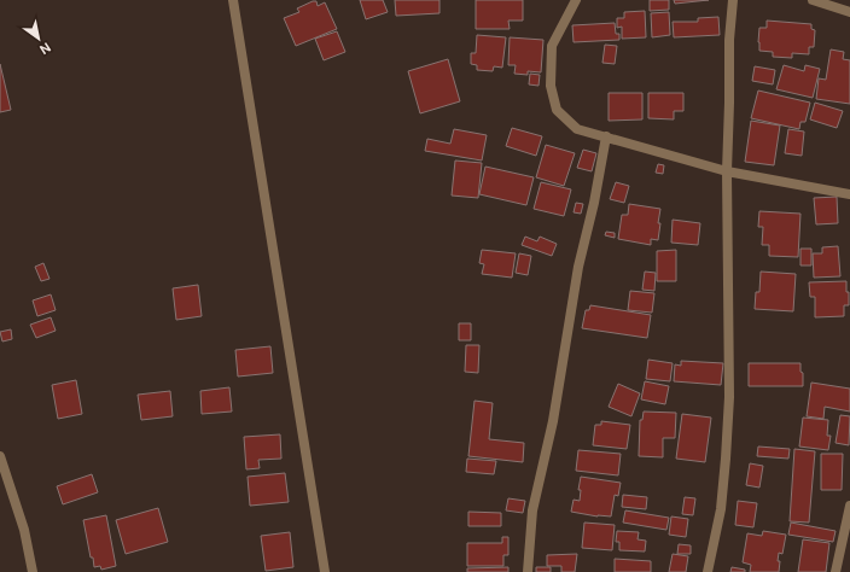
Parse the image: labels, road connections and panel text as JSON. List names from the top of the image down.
{
  "north": "bottom right"
}
